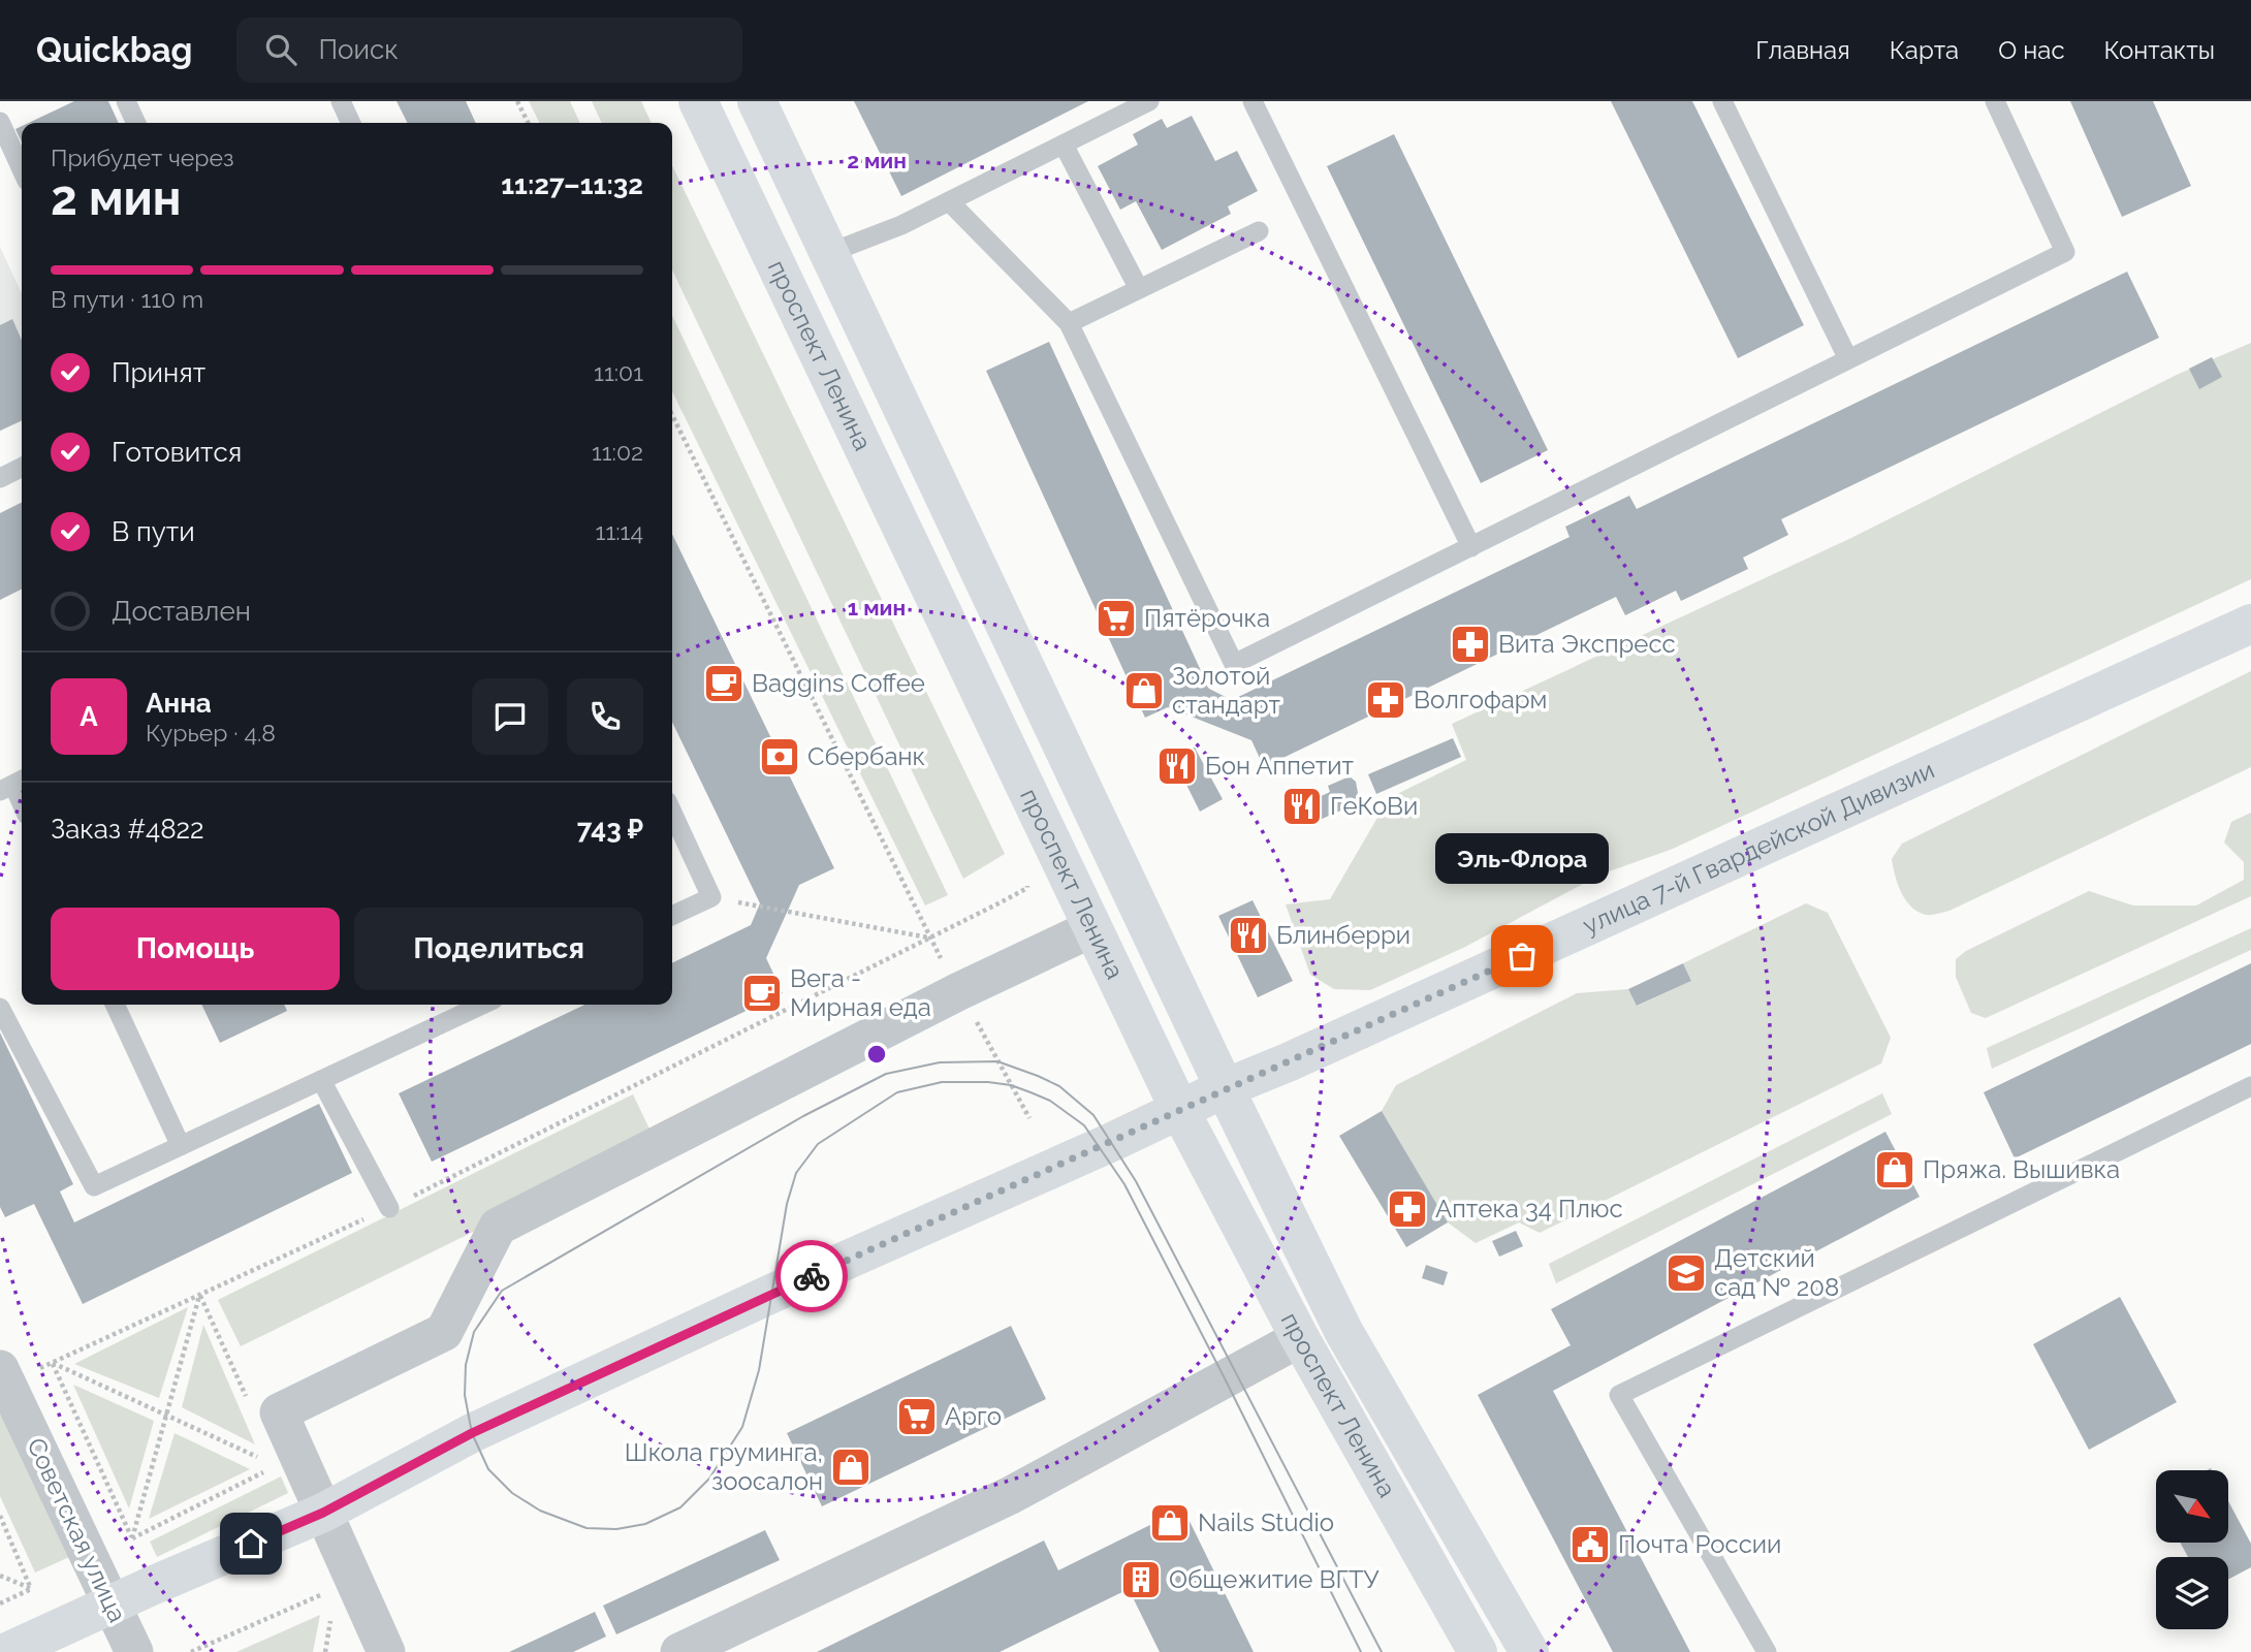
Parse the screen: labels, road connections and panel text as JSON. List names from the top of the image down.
{
  "streets": {
    "main road": ["проспект Ленина", "улица 7-й Гвардейской Дивизии"],
    "street": ["Советская улица"]
  },
  "crossings": [
    ["проспект Ленина", "улица 7-й Гвардейской Дивизии"],
    ["улица 7-й Гвардейской Дивизии", "Советская улица"]
  ],
  "places": {
    "supermarket": ["Пятёрочка", "Арго"],
    "pharmacy": ["Вита Экспресс", "Волгофарм", "Аптека 34 Плюс"],
    "cafe": ["Baggins Coffee", "Вега - Мирная еда"],
    "shop": [
      "Золотой стандарт",
      "Пряжа. Вышивка",
      "Школа груминга, зоосалон",
      "Nails Studio"
    ],
    "bank": ["Сбербанк"],
    "restaurant": ["Бон Аппетит", "ГеКоВи", "Блинберри"],
    "other": ["Эль-Флора"],
    "school or university": ["Детский сад № 208"],
    "public building": ["Почта России"],
    "building": ["Общежитие ВГТУ"]
  },
  "north": "bottom right",
  "page": {
    "header": "Quickbag",
    "search": "Поиск",
    "nav": [
      "Главная",
      "Карта",
      "О нас",
      "Контакты"
    ],
    "heading": ["2 мин", "Прибудет через", "11:27–11:32"],
    "panel": [
      "Анна",
      "Курьер · 4.8",
      "Заказ #4822",
      "743 ₽"
    ],
    "bar": "В пути · 110 m",
    "list": [
      ["Принят", "11:01"],
      ["Готовится", "11:02"],
      ["В пути", "11:14"],
      "Доставлен"
    ],
    "round": "А",
    "bubble": "Эль-Флора",
    "buttons": ["Помощь", "Поделиться"]
  },
  "rings": ["2 мин", "1 мин"]
}
